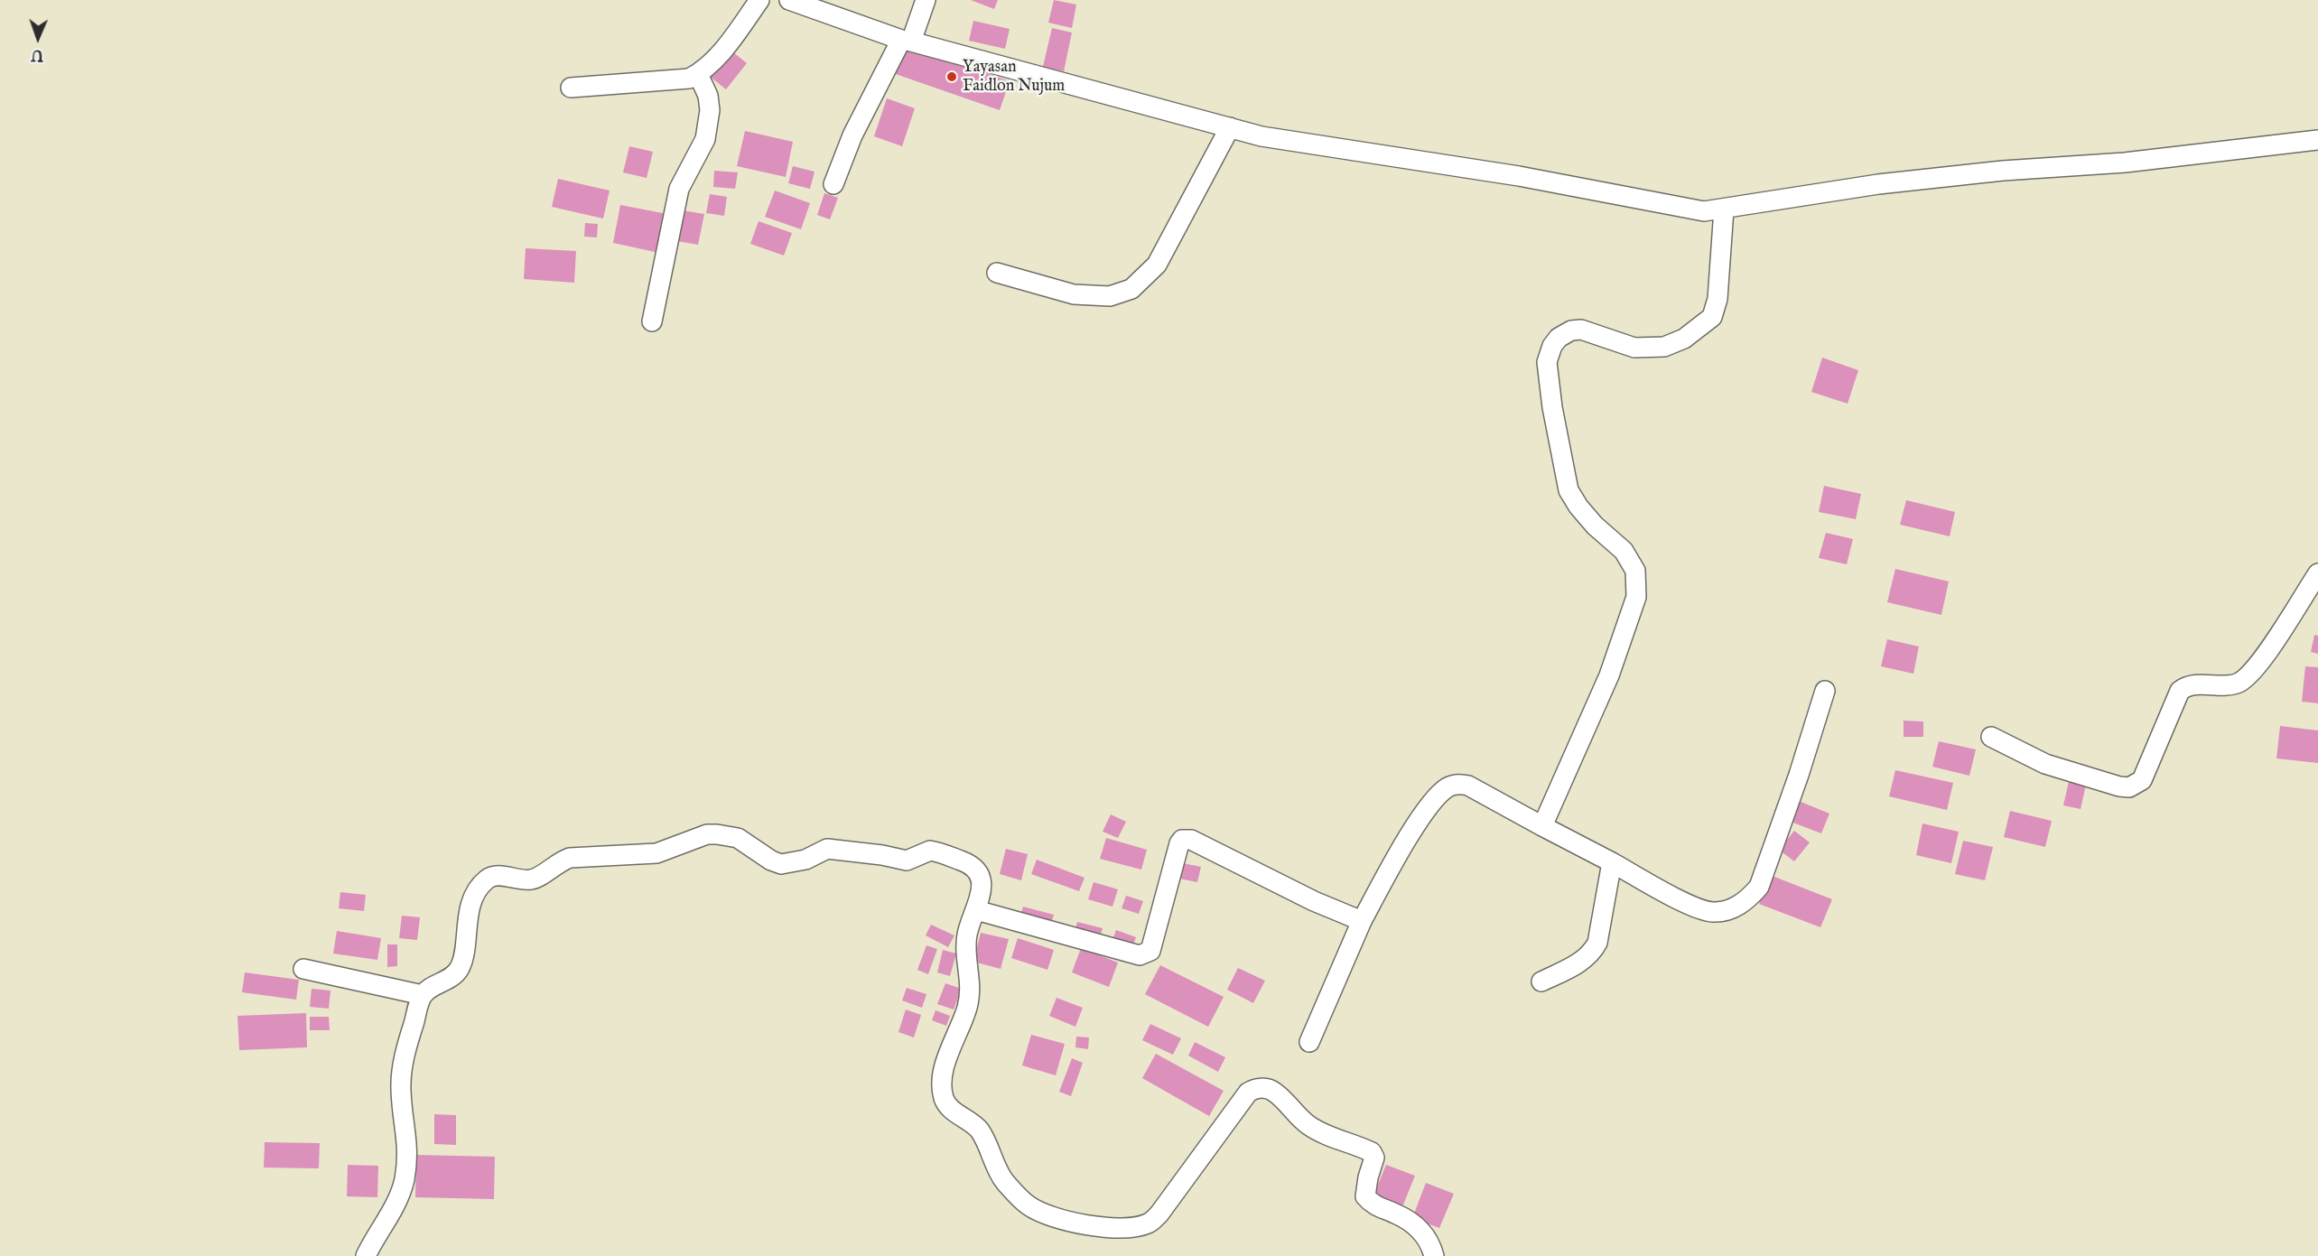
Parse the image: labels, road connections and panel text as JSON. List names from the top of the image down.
{
  "places": ["Yayasan Faidlon Nujum"],
  "north": "bottom"
}
